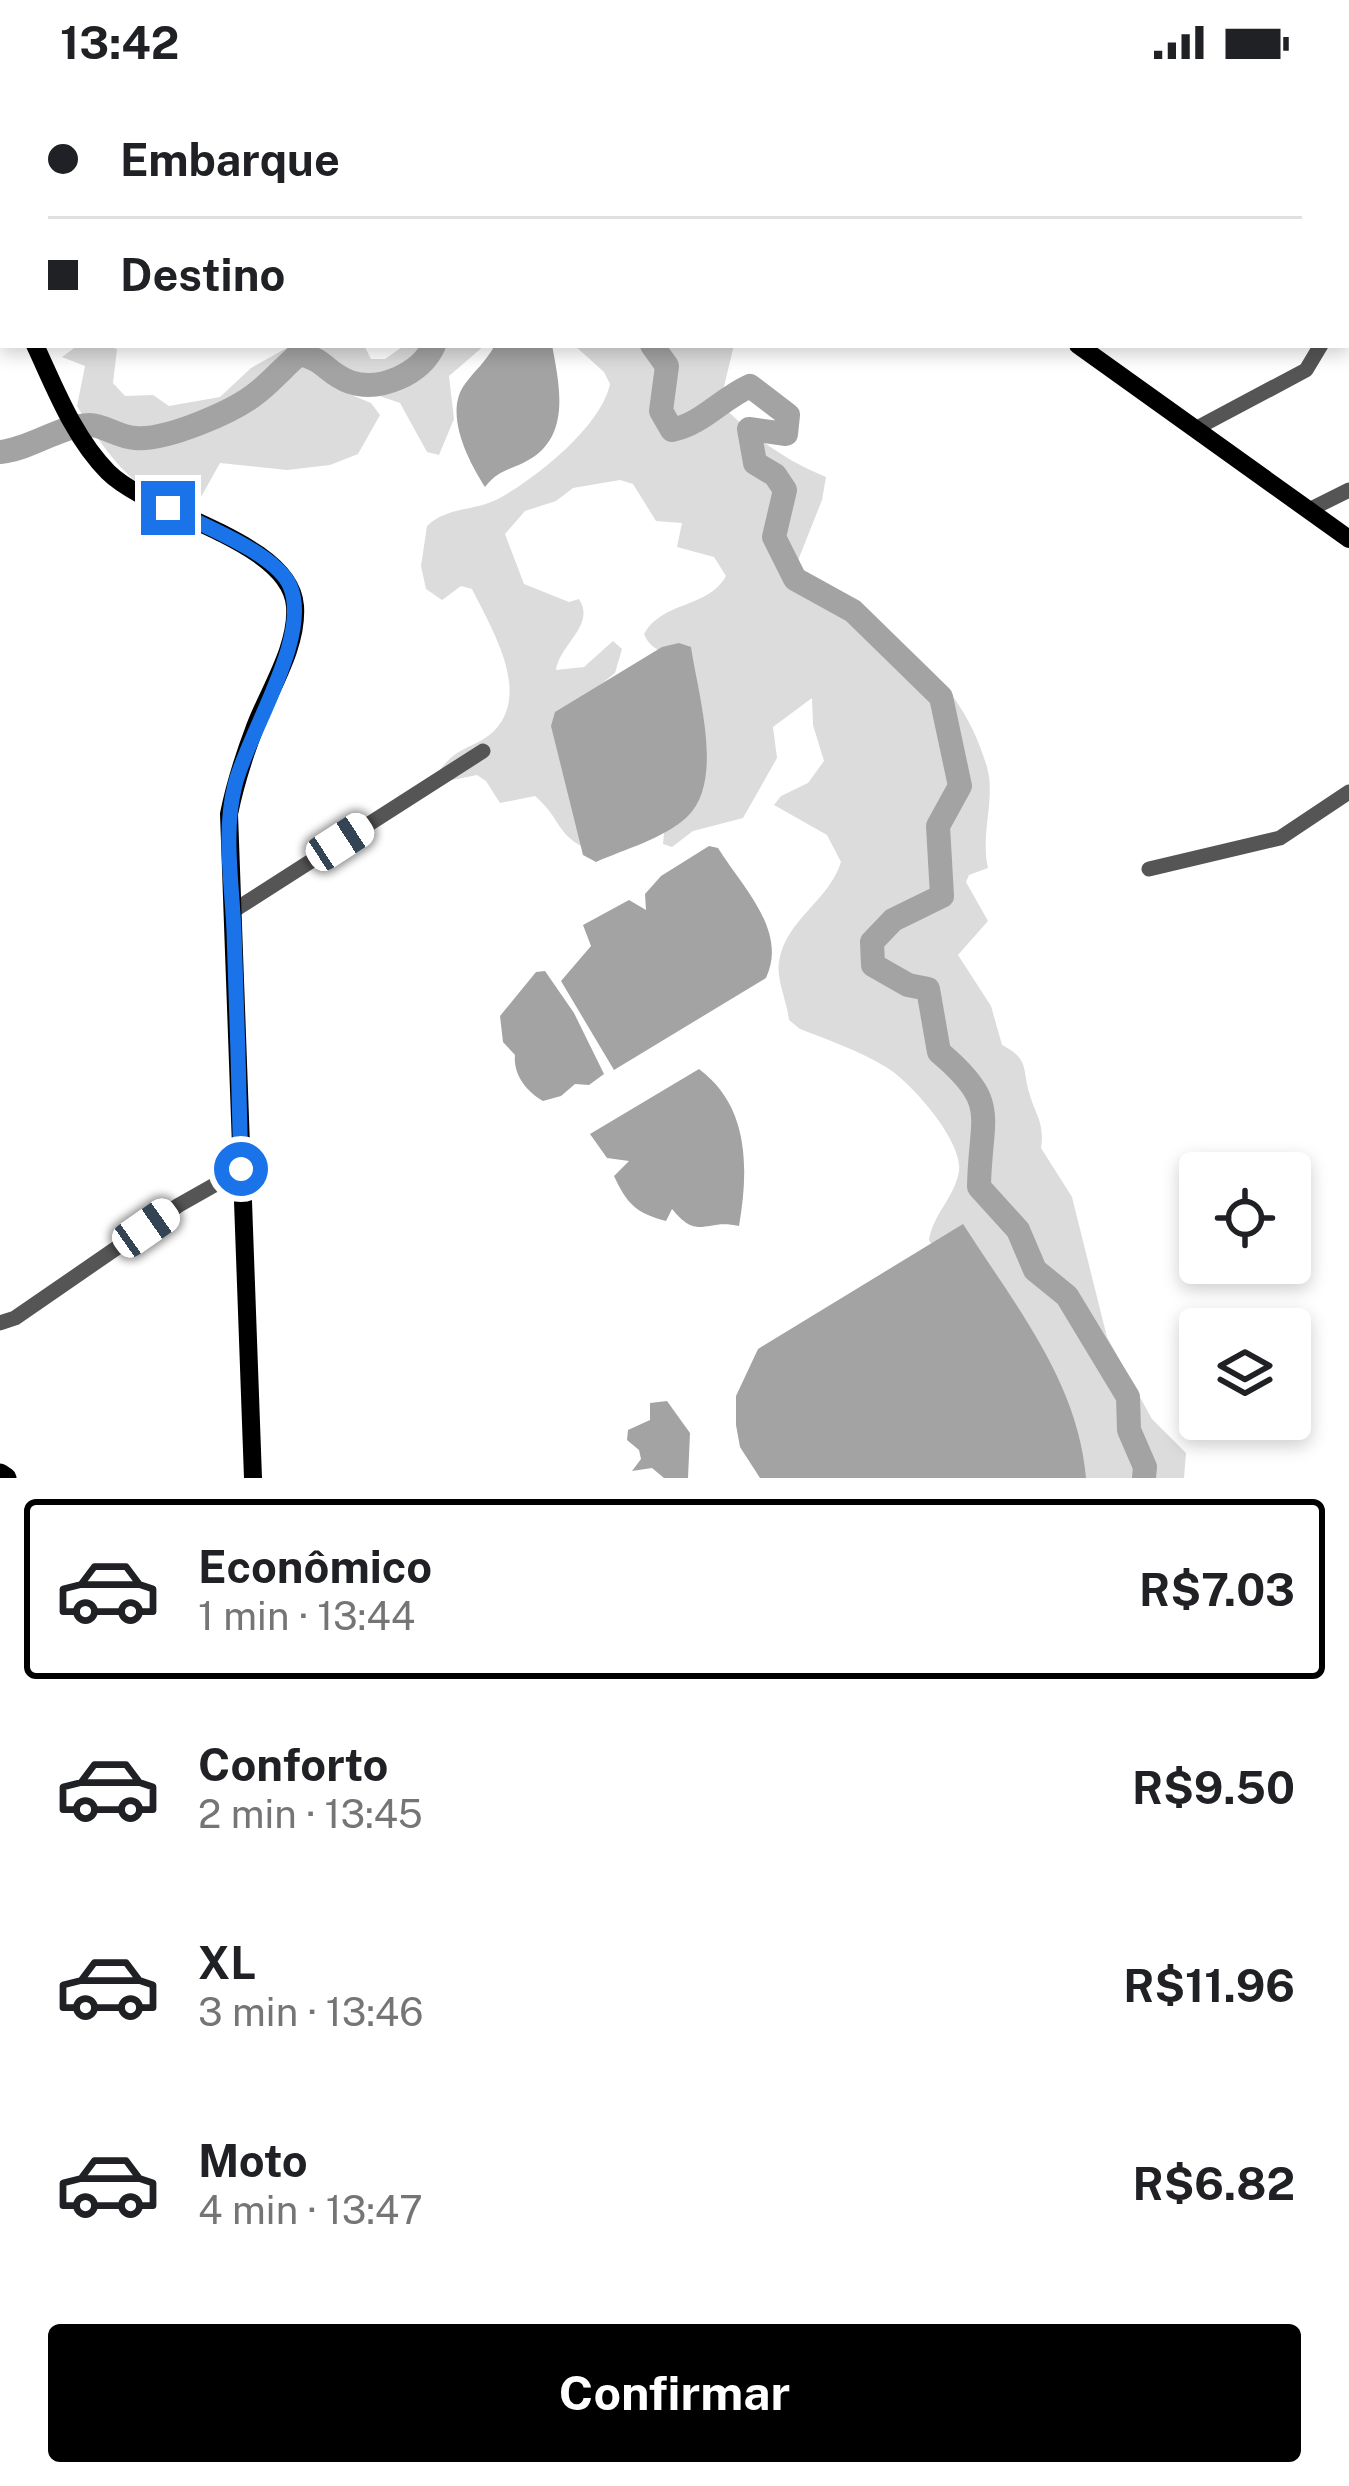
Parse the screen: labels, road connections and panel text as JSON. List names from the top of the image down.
{
  "page": {
    "status": "13:42",
    "banner": ["Embarque", "Destino"],
    "list": [
      {
        "name": "Econômico",
        "note": "1 min · 13:44",
        "value": "R$7.03"
      },
      {
        "name": "Conforto",
        "note": "2 min · 13:45",
        "value": "R$9.50"
      },
      {
        "name": "XL",
        "note": "3 min · 13:46",
        "value": "R$11.96"
      },
      {
        "name": "Moto",
        "note": "4 min · 13:47",
        "value": "R$6.82"
      }
    ],
    "buttons": "Confirmar"
  }
}
